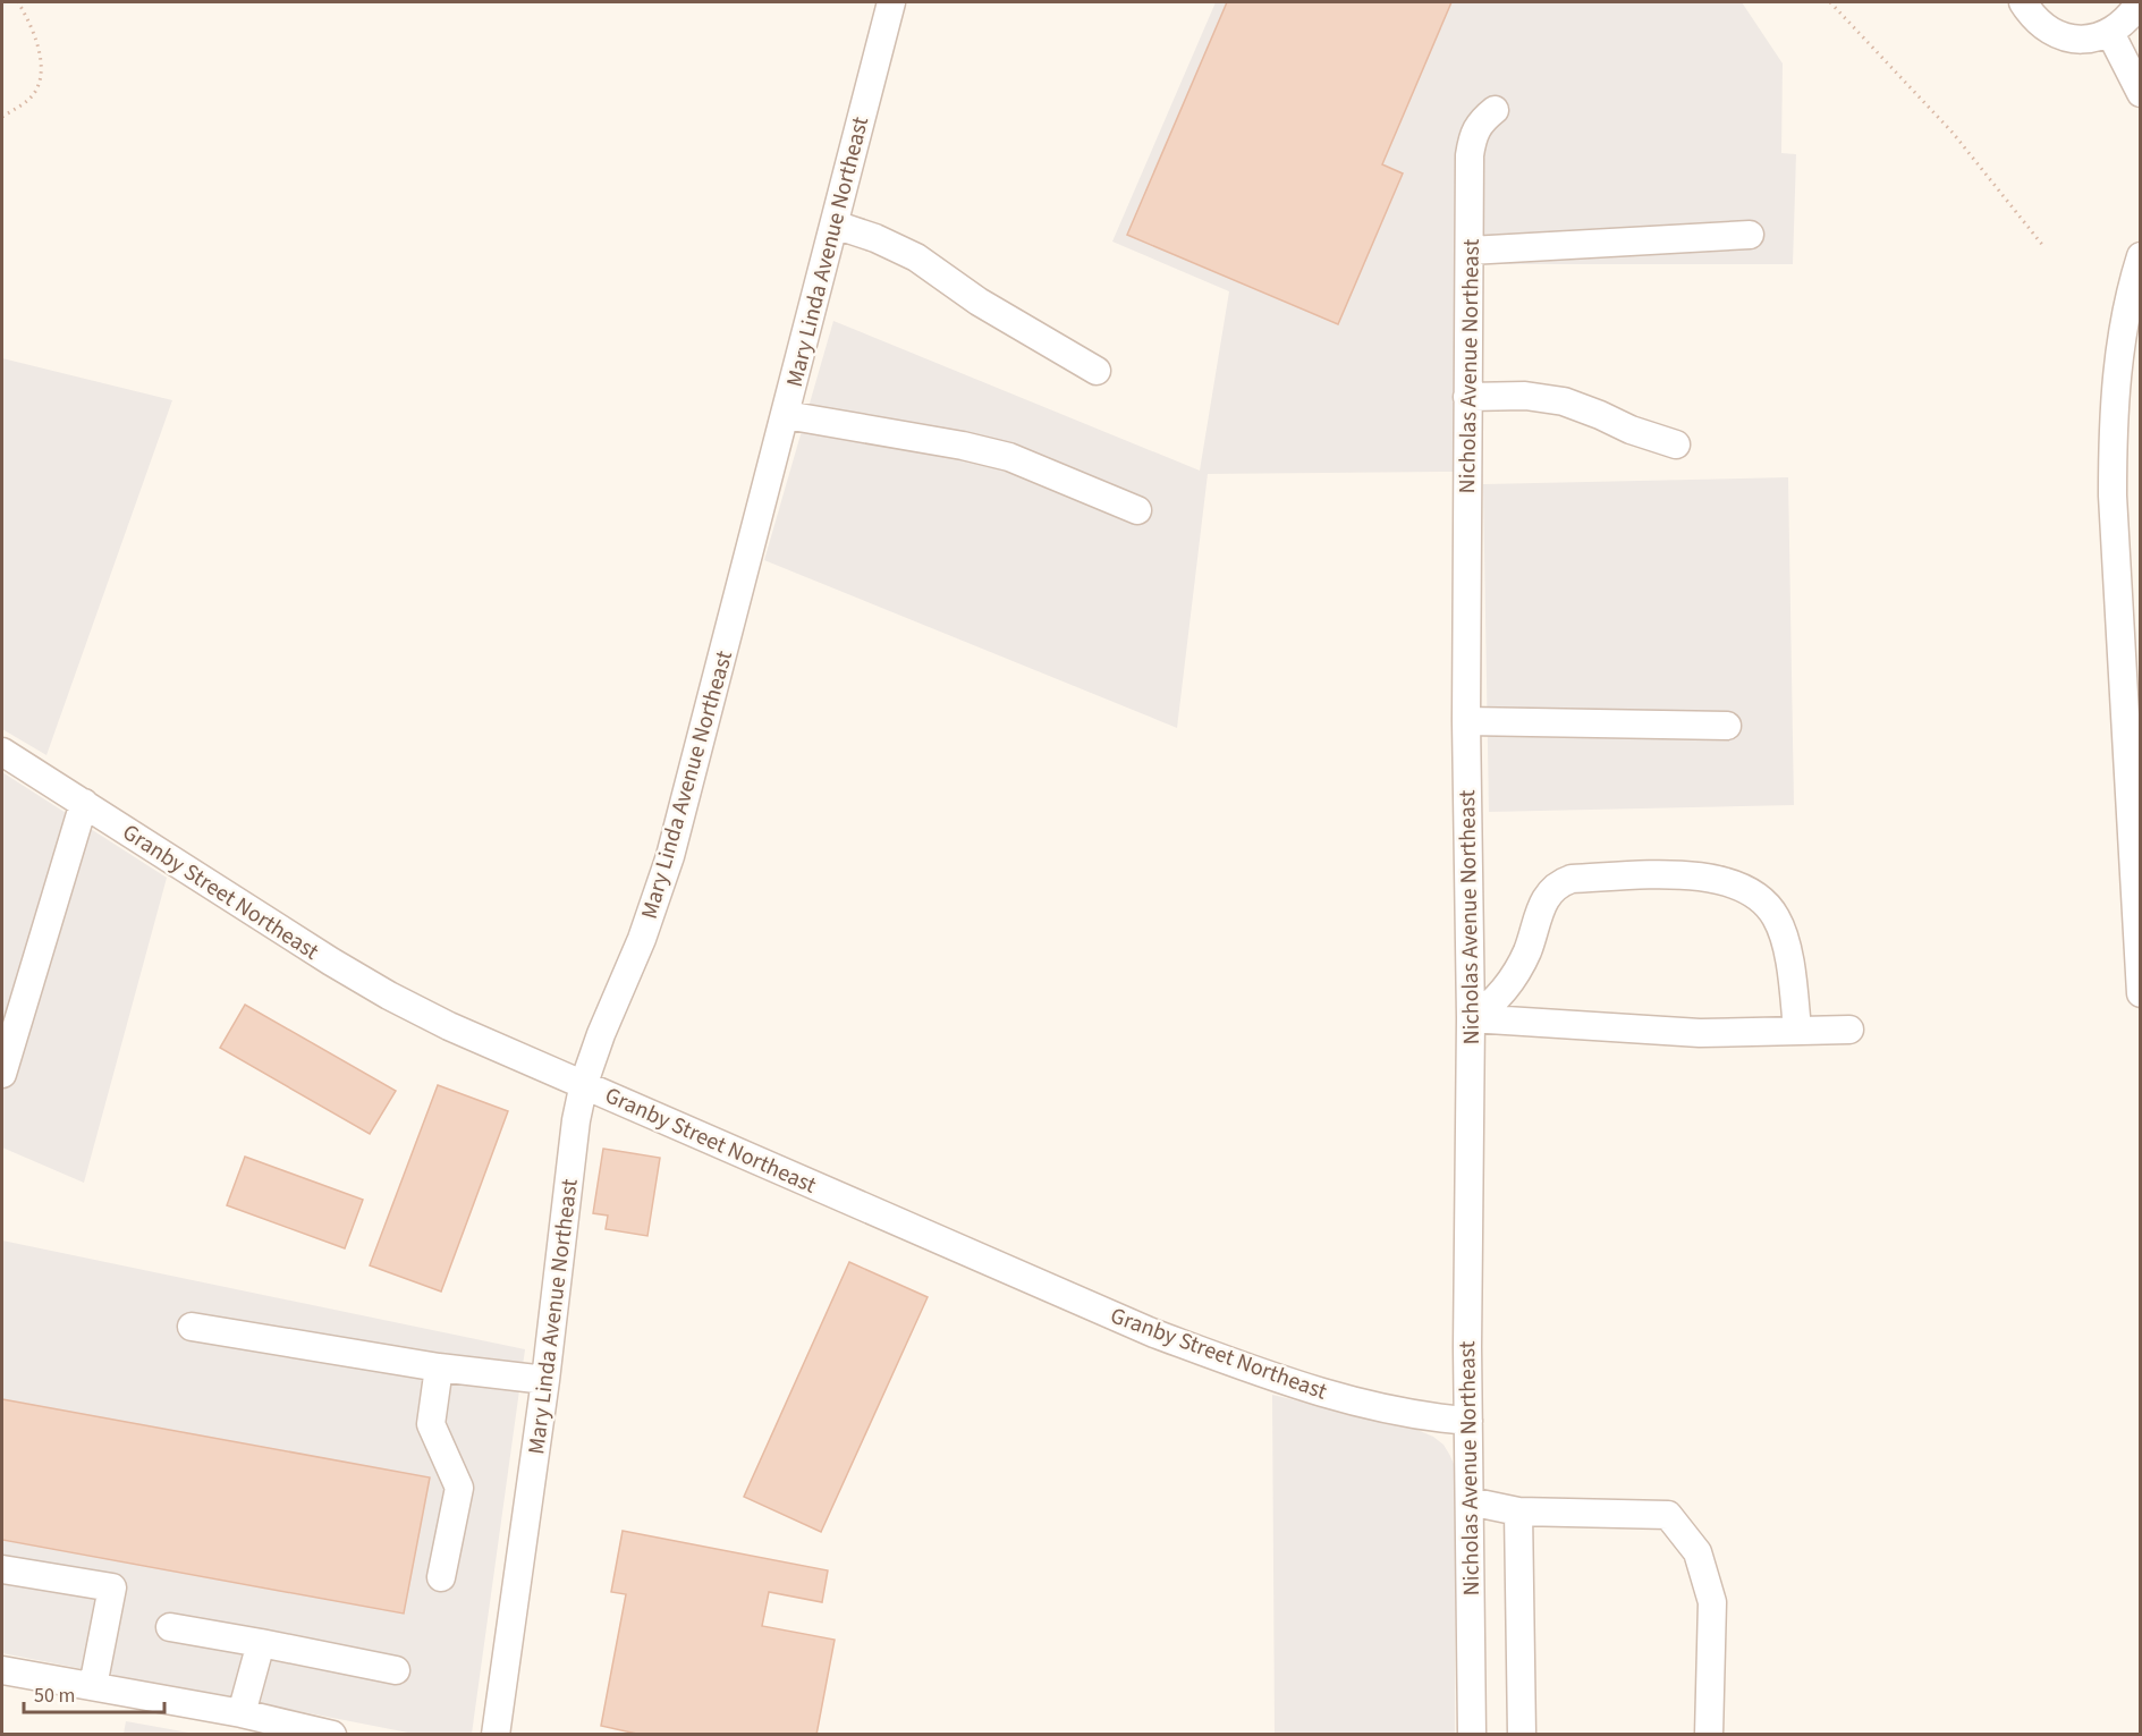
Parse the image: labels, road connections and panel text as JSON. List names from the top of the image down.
{
  "streets": {
    "street": ["Mary Linda Avenue Northeast", "Nicholas Avenue Northeast", "Granby Street Northeast"]
  },
  "crossings": [
    ["Mary Linda Avenue Northeast", "Granby Street Northeast"],
    ["Nicholas Avenue Northeast", "Granby Street Northeast"]
  ],
  "scale_bar": "50 m"
}
